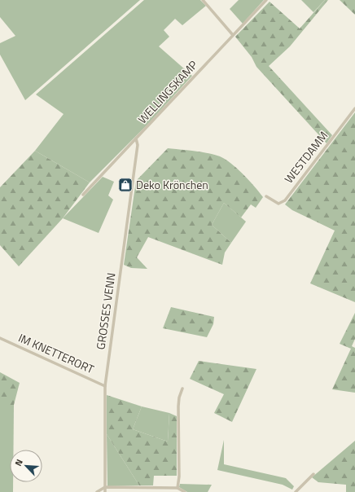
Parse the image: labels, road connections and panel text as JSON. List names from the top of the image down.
{
  "streets": {
    "street": [
      "WELLINGSKAMP",
      "WESTDAMM",
      "GROSSES VENN",
      "IM KNETTERORT"
    ]
  },
  "crossings": [
    ["WELLINGSKAMP", "GROSSES VENN"],
    ["GROSSES VENN", "IM KNETTERORT"]
  ],
  "places": {
    "shop": ["Deko Krönchen"]
  },
  "north": "top left"
}
